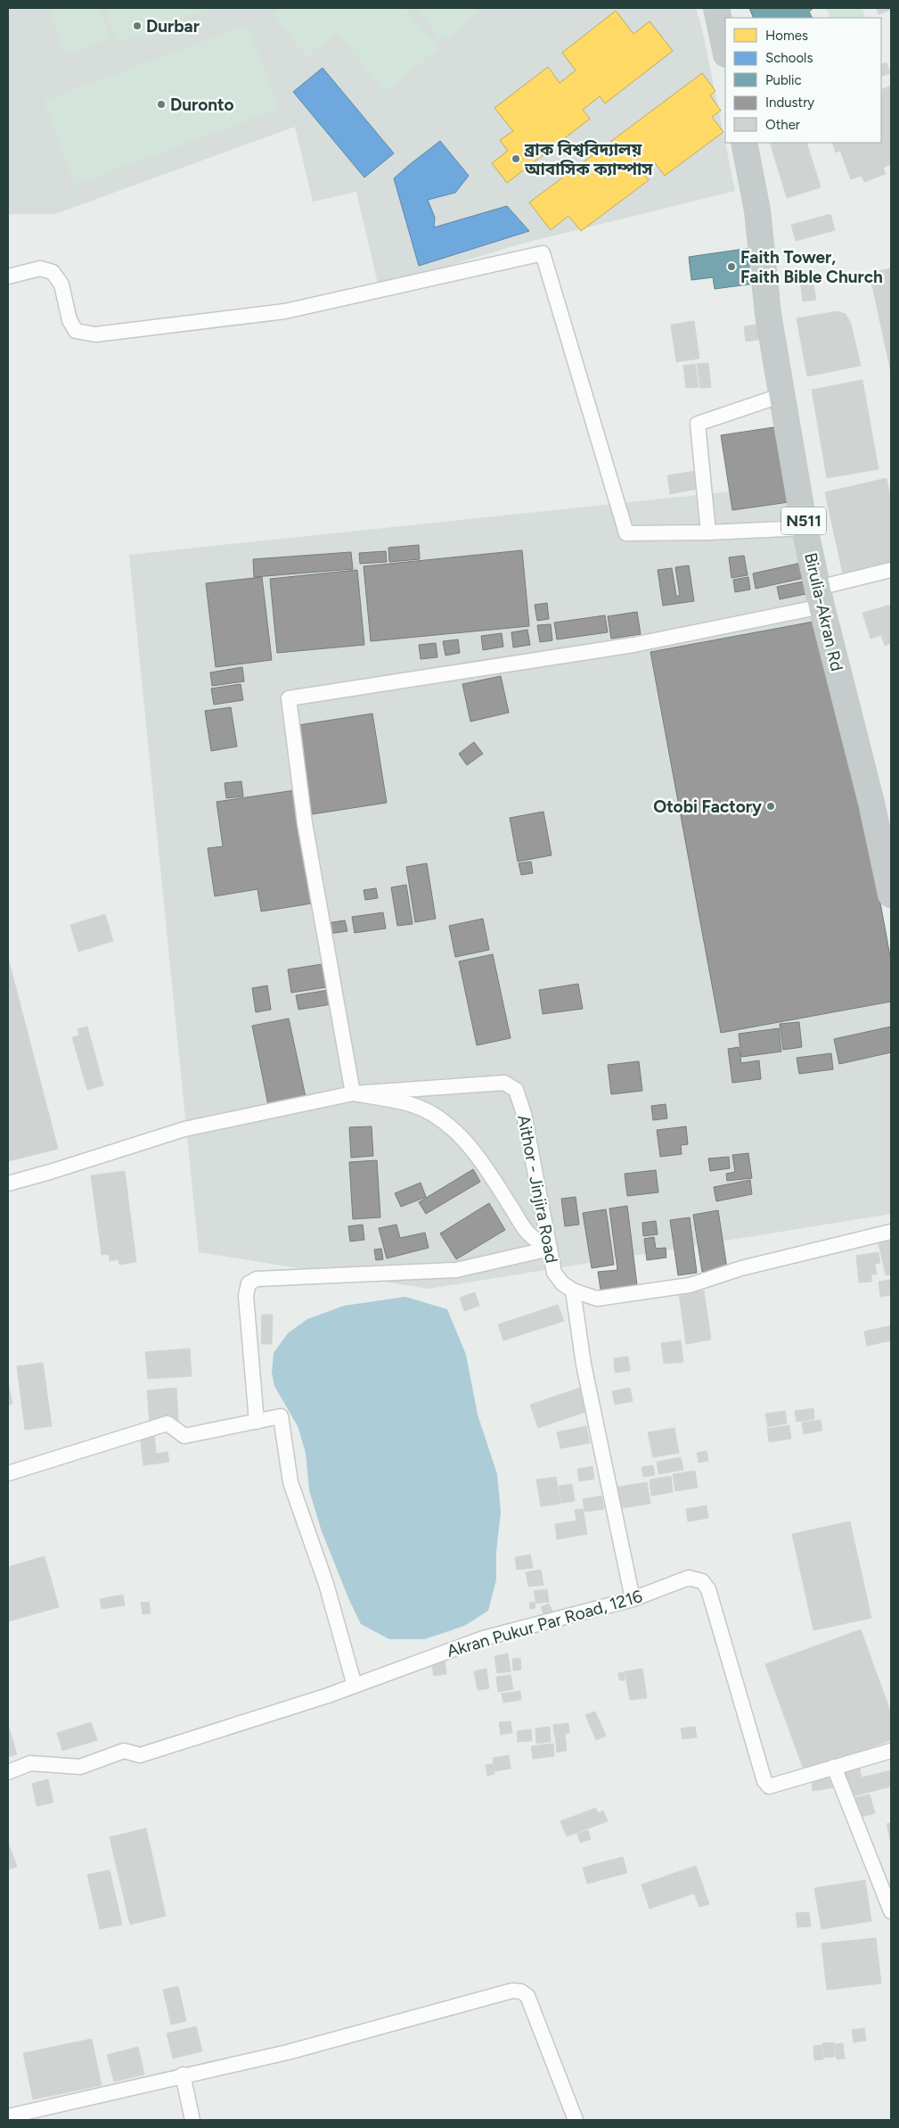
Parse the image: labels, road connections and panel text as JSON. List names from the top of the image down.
{
  "streets": {
    "highway": ["N511", "Birulia-Akran Rd"],
    "street": ["Aithor - Jinjira Road", "Akran Pukur Par Road, 1216"]
  },
  "places": [
    "Durbar",
    "Duronto",
    "ব্রাক বিশ্ববিদ্যালয় আবাসিক ক্যাম্পাস",
    "Faith Tower, Faith Bible Church",
    "Otobi Factory"
  ],
  "legend": [
    "Homes",
    "Schools",
    "Public",
    "Industry",
    "Other"
  ]
}
